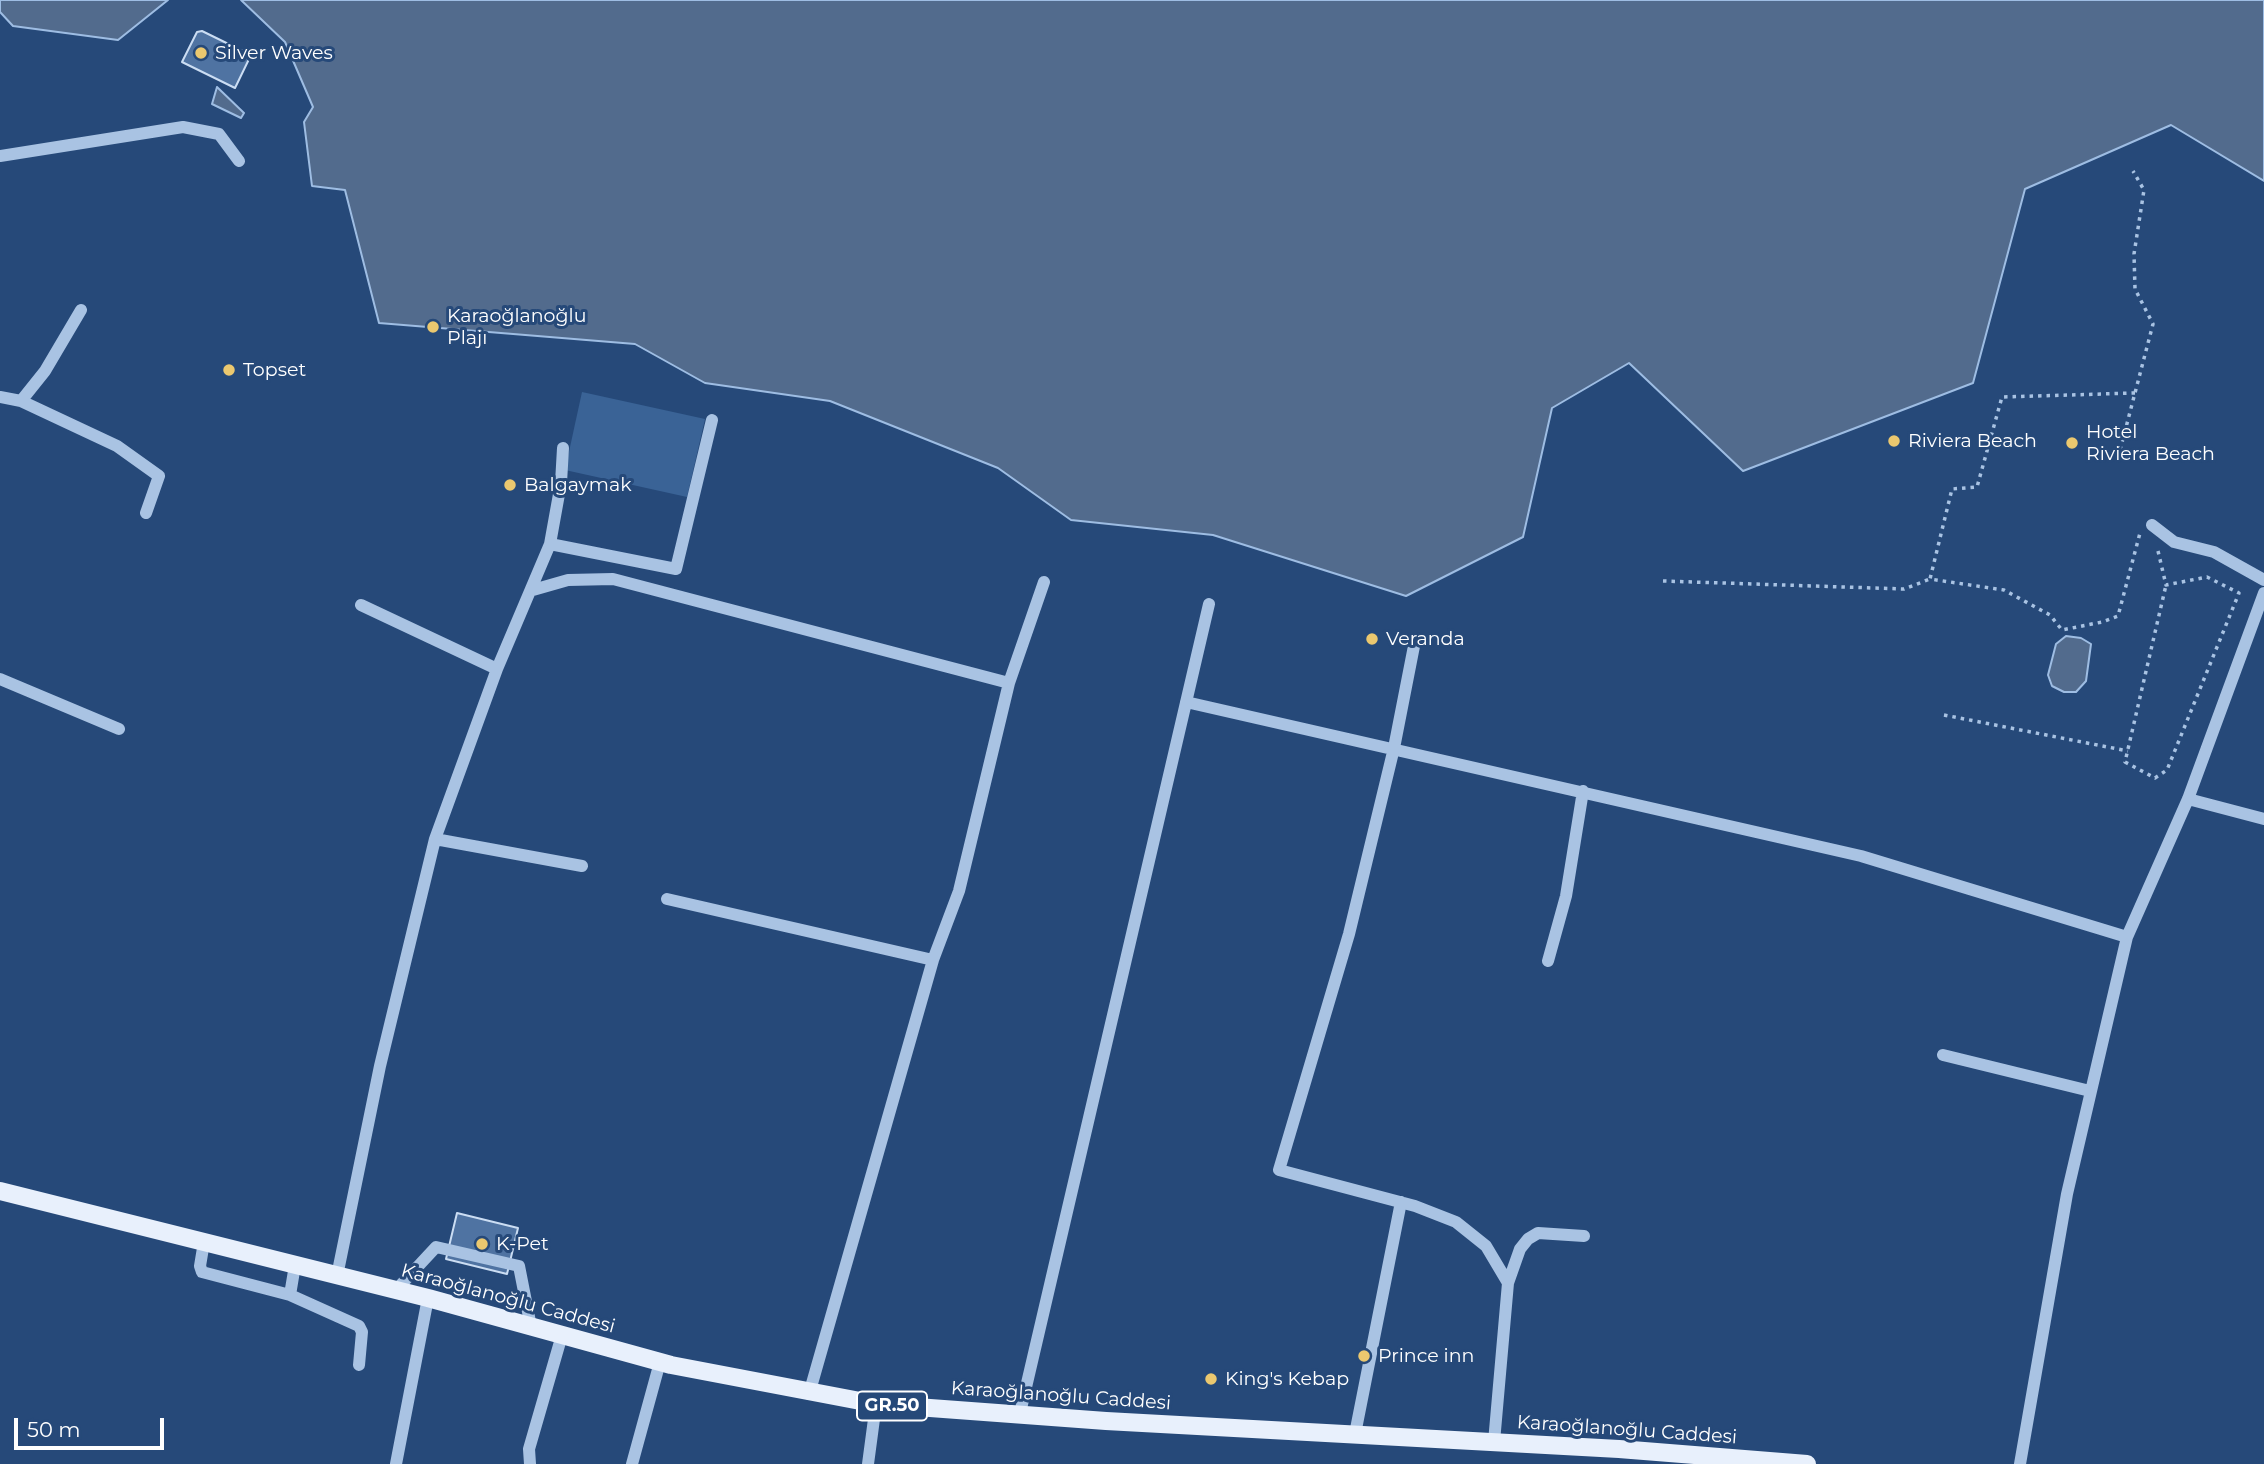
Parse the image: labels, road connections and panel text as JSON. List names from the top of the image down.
{
  "streets": {
    "main road": ["Karaoğlanoğlu Caddesi", "GR.50"]
  },
  "places": [
    "Silver Waves",
    "Karaoğlanoğlu Plajı",
    "Topset",
    "Riviera Beach",
    "Hotel Riviera Beach",
    "Balgaymak",
    "Veranda",
    "K-Pet",
    "Prince inn",
    "King's Kebap"
  ],
  "scale_bar": "50 m"
}
